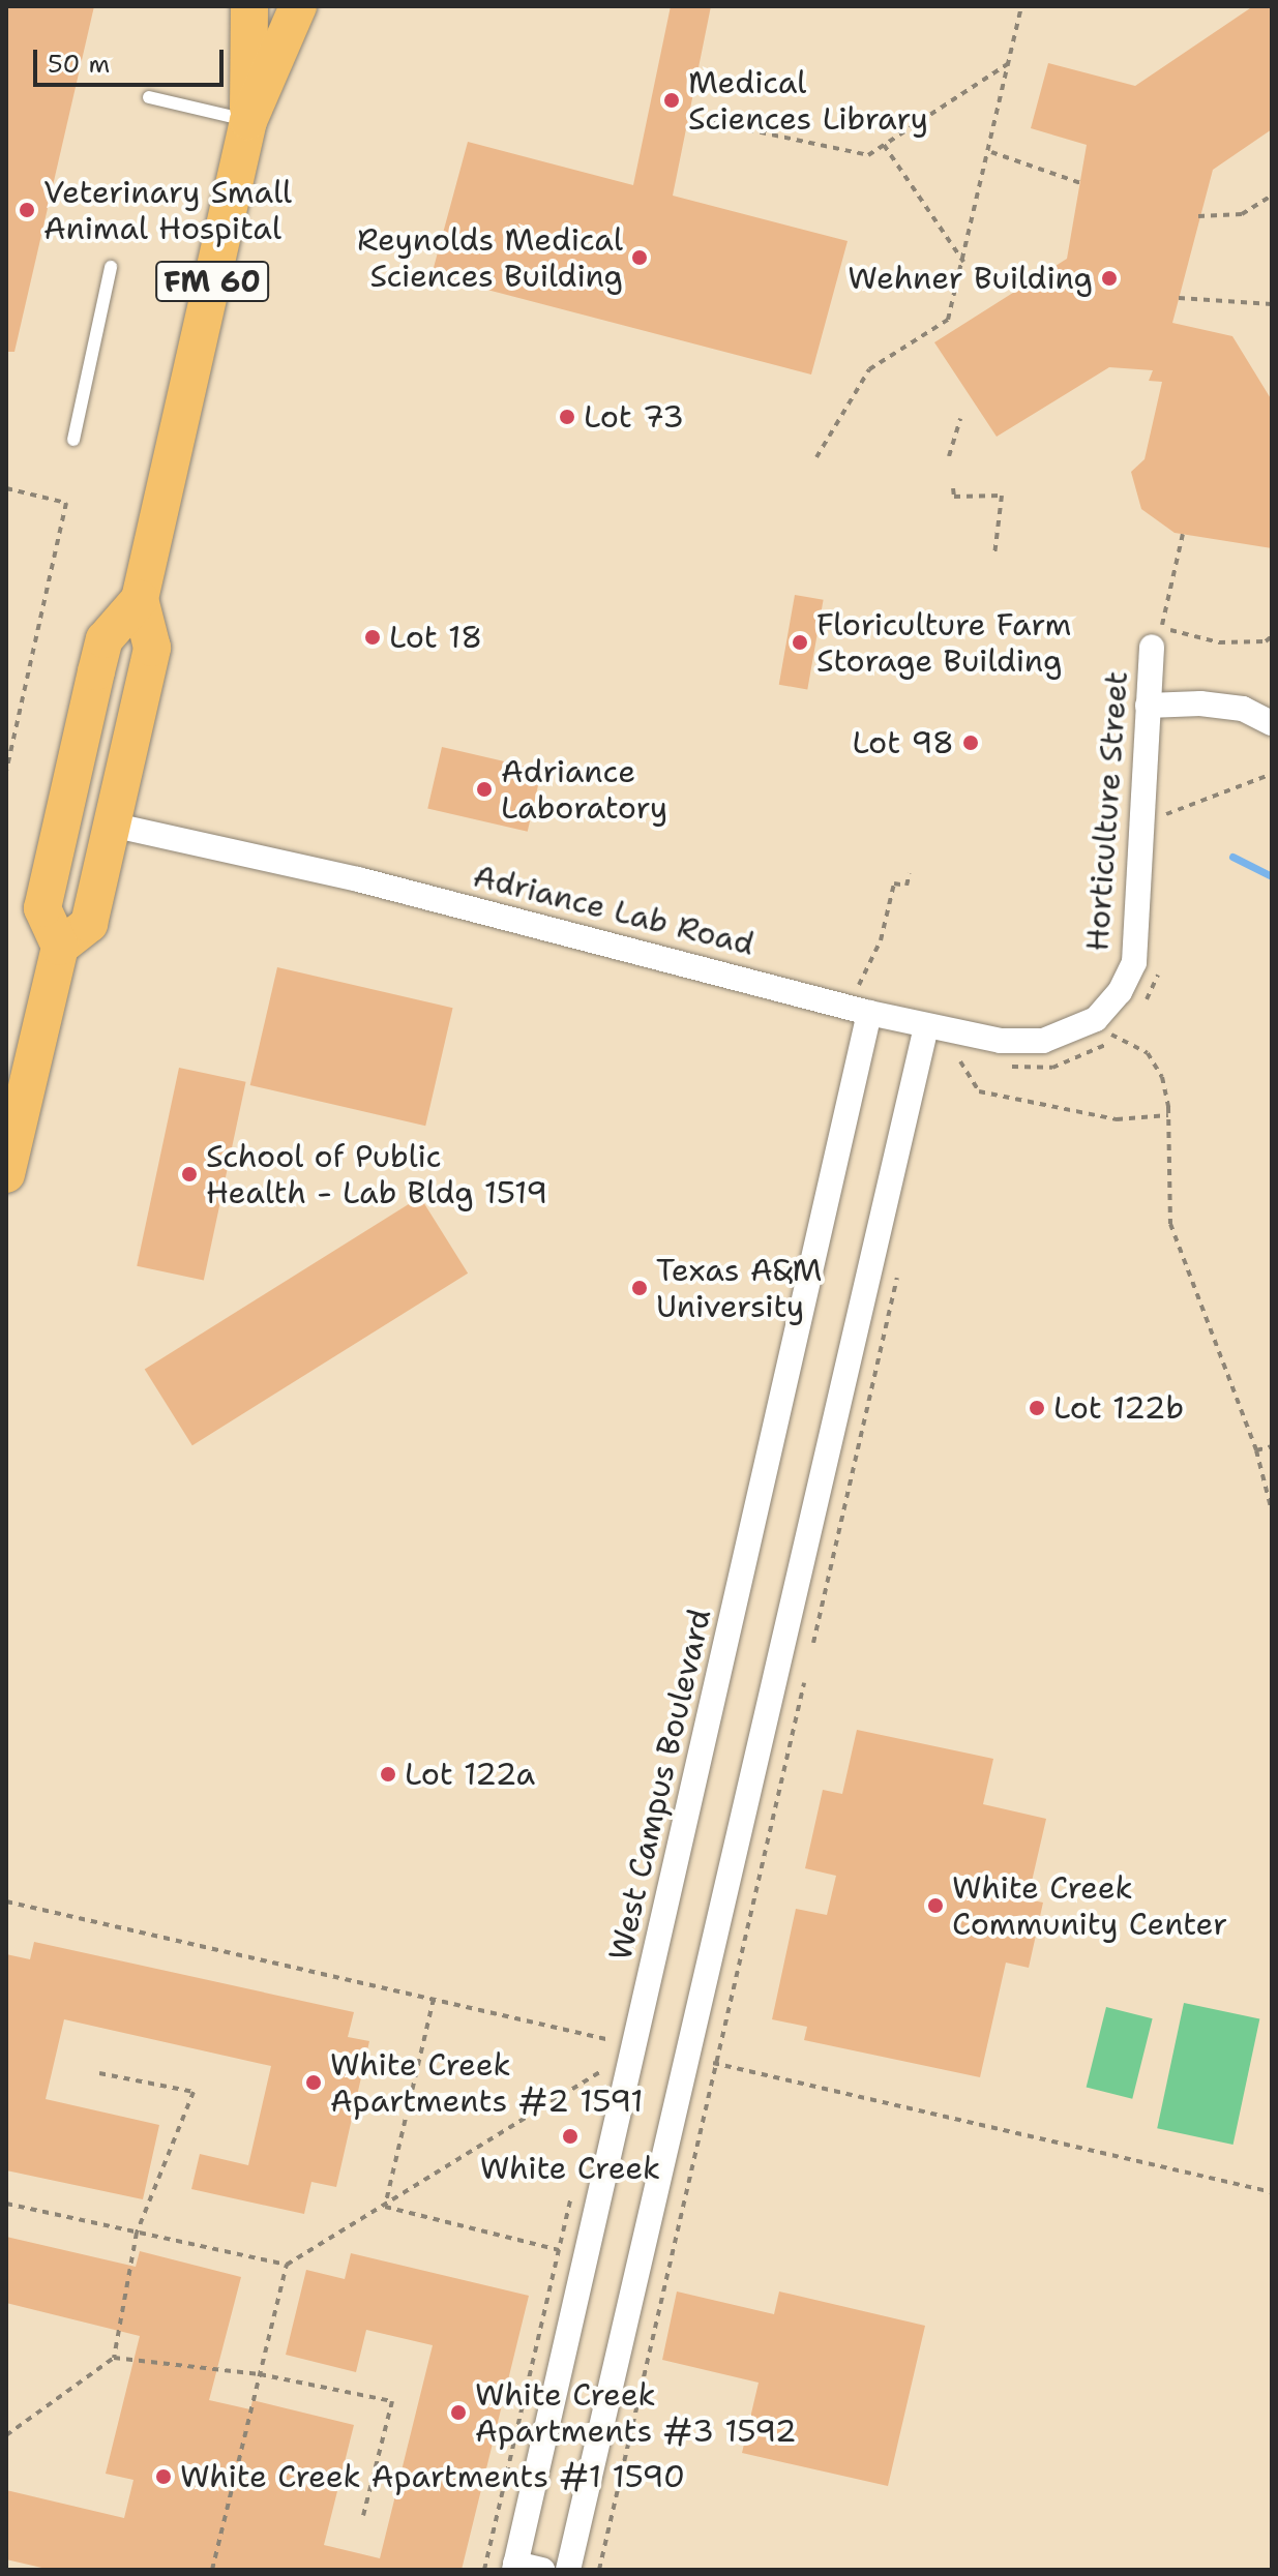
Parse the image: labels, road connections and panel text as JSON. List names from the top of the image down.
{
  "streets": {
    "main road": ["FM 60"],
    "street": ["Horticulture Street", "Adriance Lab Road", "West Campus Boulevard"]
  },
  "crossings": [
    ["FM 60", "Adriance Lab Road"],
    ["Horticulture Street", "Adriance Lab Road"],
    ["Adriance Lab Road", "West Campus Boulevard"]
  ],
  "places": [
    "Medical Sciences Library",
    "Veterinary Small Animal Hospital",
    "Reynolds Medical Sciences Building",
    "Wehner Building",
    "Lot 73",
    "Lot 18",
    "Floriculture Farm Storage Building",
    "Lot 98",
    "Adriance Laboratory",
    "School of Public Health - Lab Bldg 1519",
    "Texas A&M University",
    "Lot 122b",
    "Lot 122a",
    "White Creek Community Center",
    "White Creek Apartments #2 1591",
    "White Creek",
    "White Creek Apartments #3 1592",
    "White Creek Apartments #1 1590"
  ],
  "scale_bar": "50 m"
}
